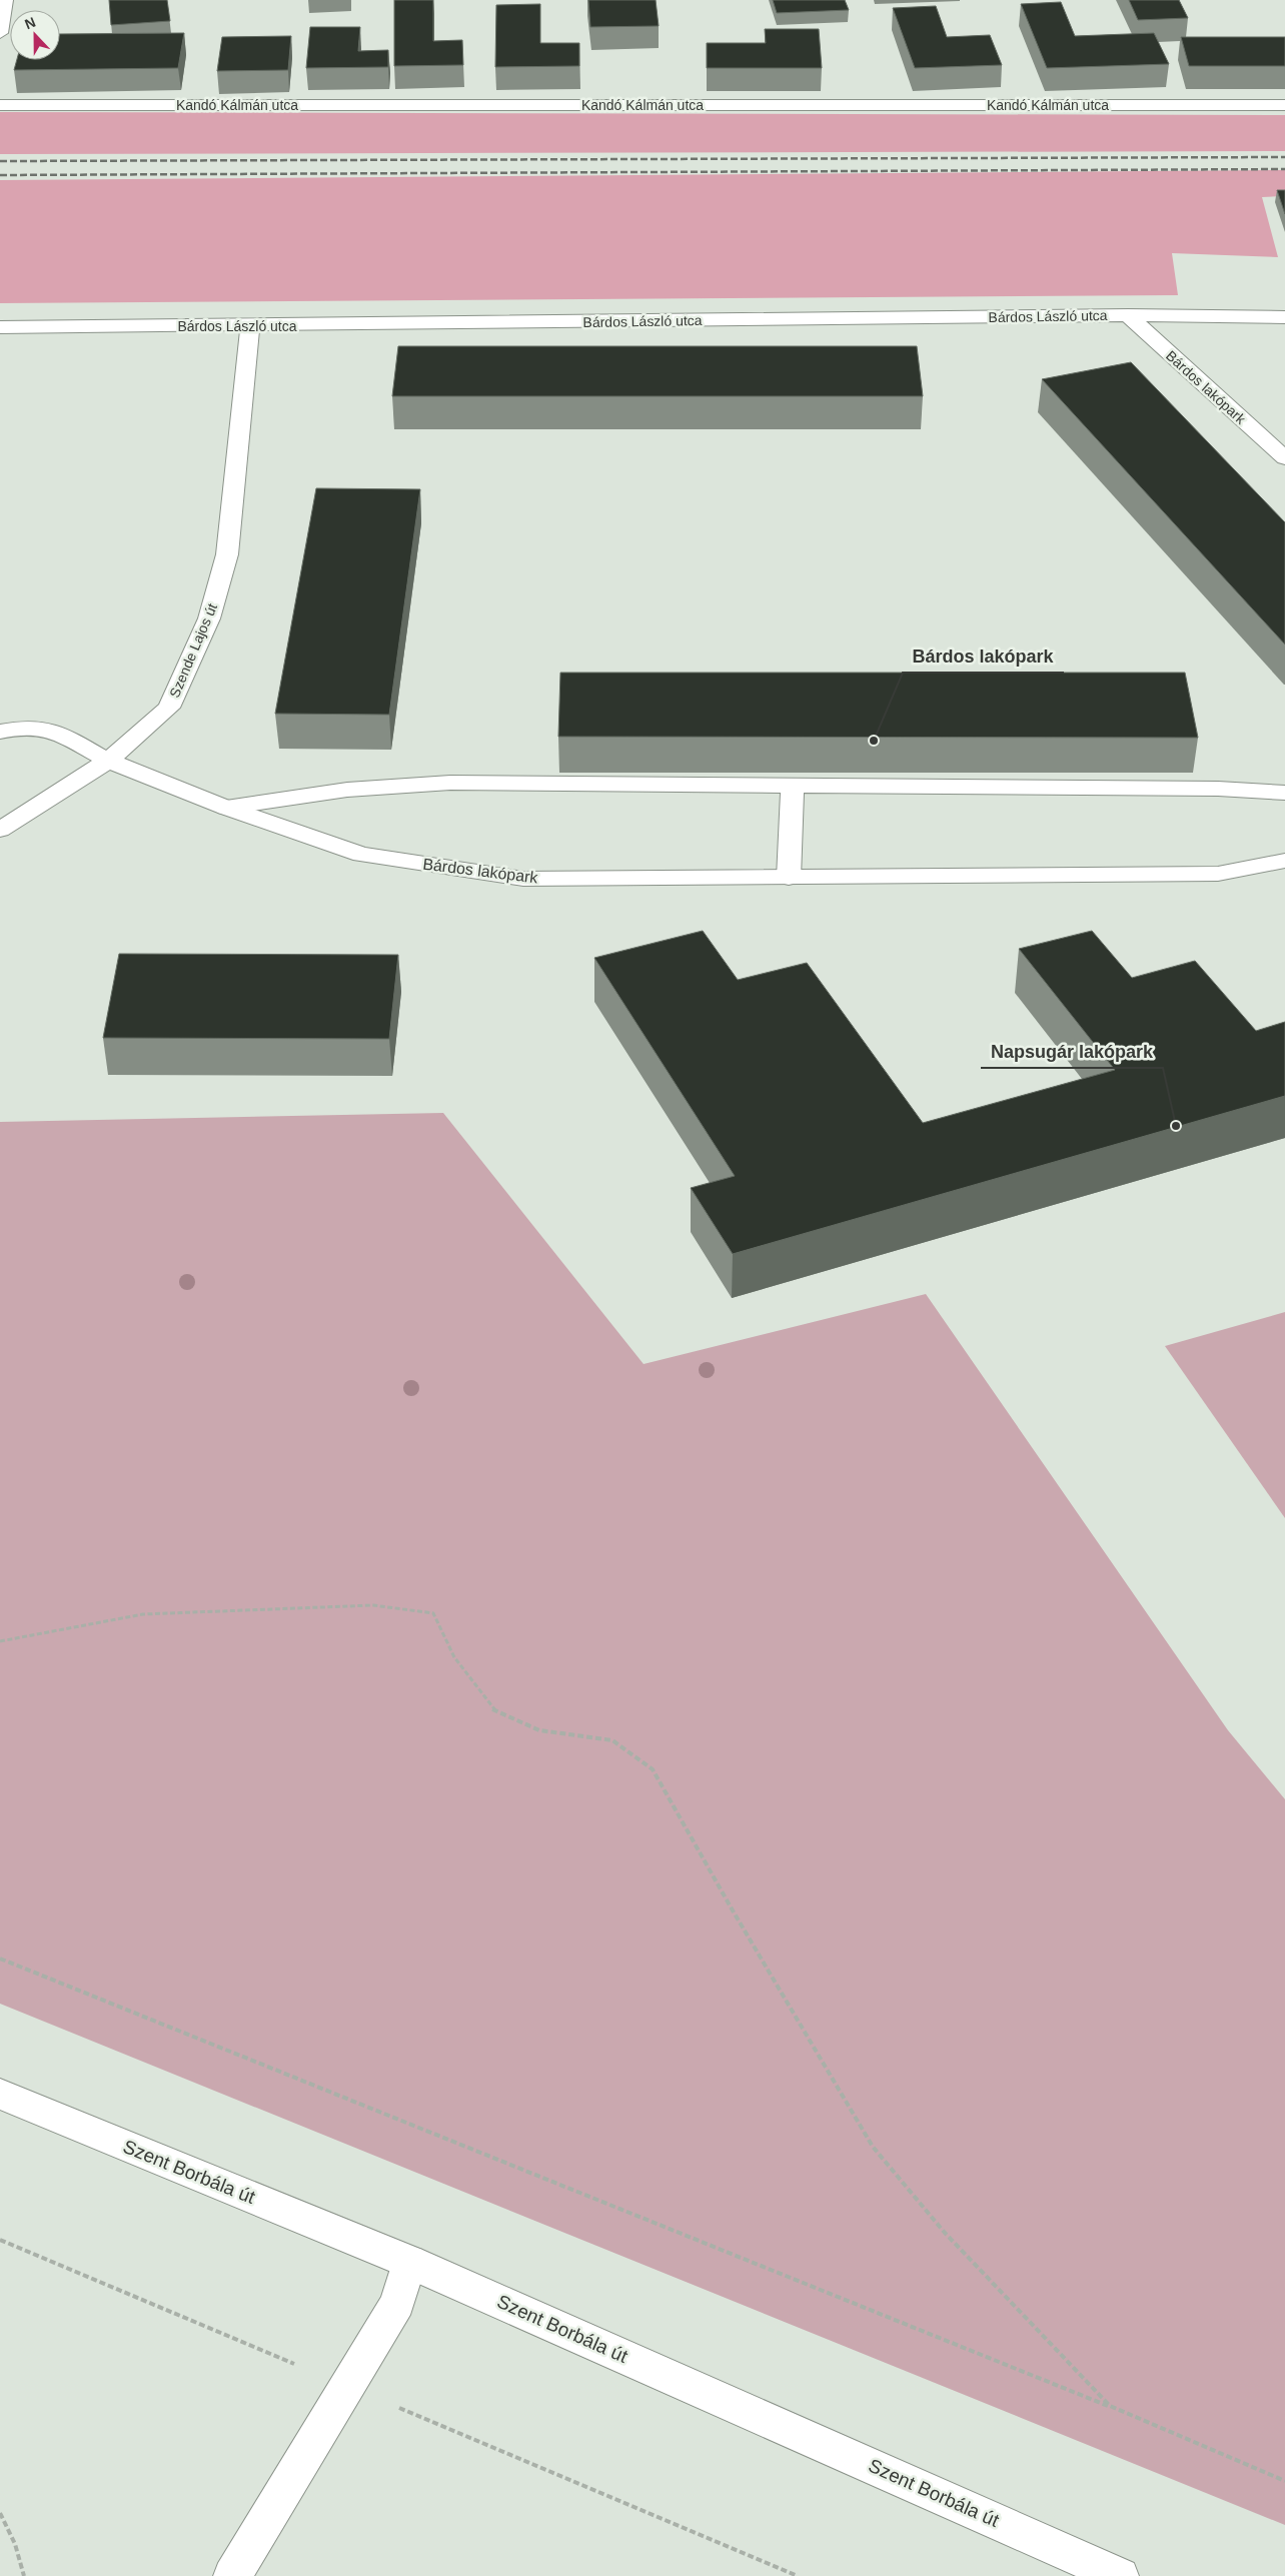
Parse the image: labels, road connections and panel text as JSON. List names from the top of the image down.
{
  "streets": {
    "street": [
      "Kandó Kálmán utca",
      "Bárdos László utca",
      "Bárdos lakópark",
      "Szende Lajos út",
      "Szent Borbála út"
    ]
  },
  "crossings": [
    ["Bárdos László utca", "Bárdos lakópark"],
    ["Bárdos László utca", "Szende Lajos út"],
    ["Bárdos lakópark", "Szende Lajos út"]
  ],
  "places": ["Bárdos lakópark", "Napsugár lakópark"],
  "north": "top"
}
